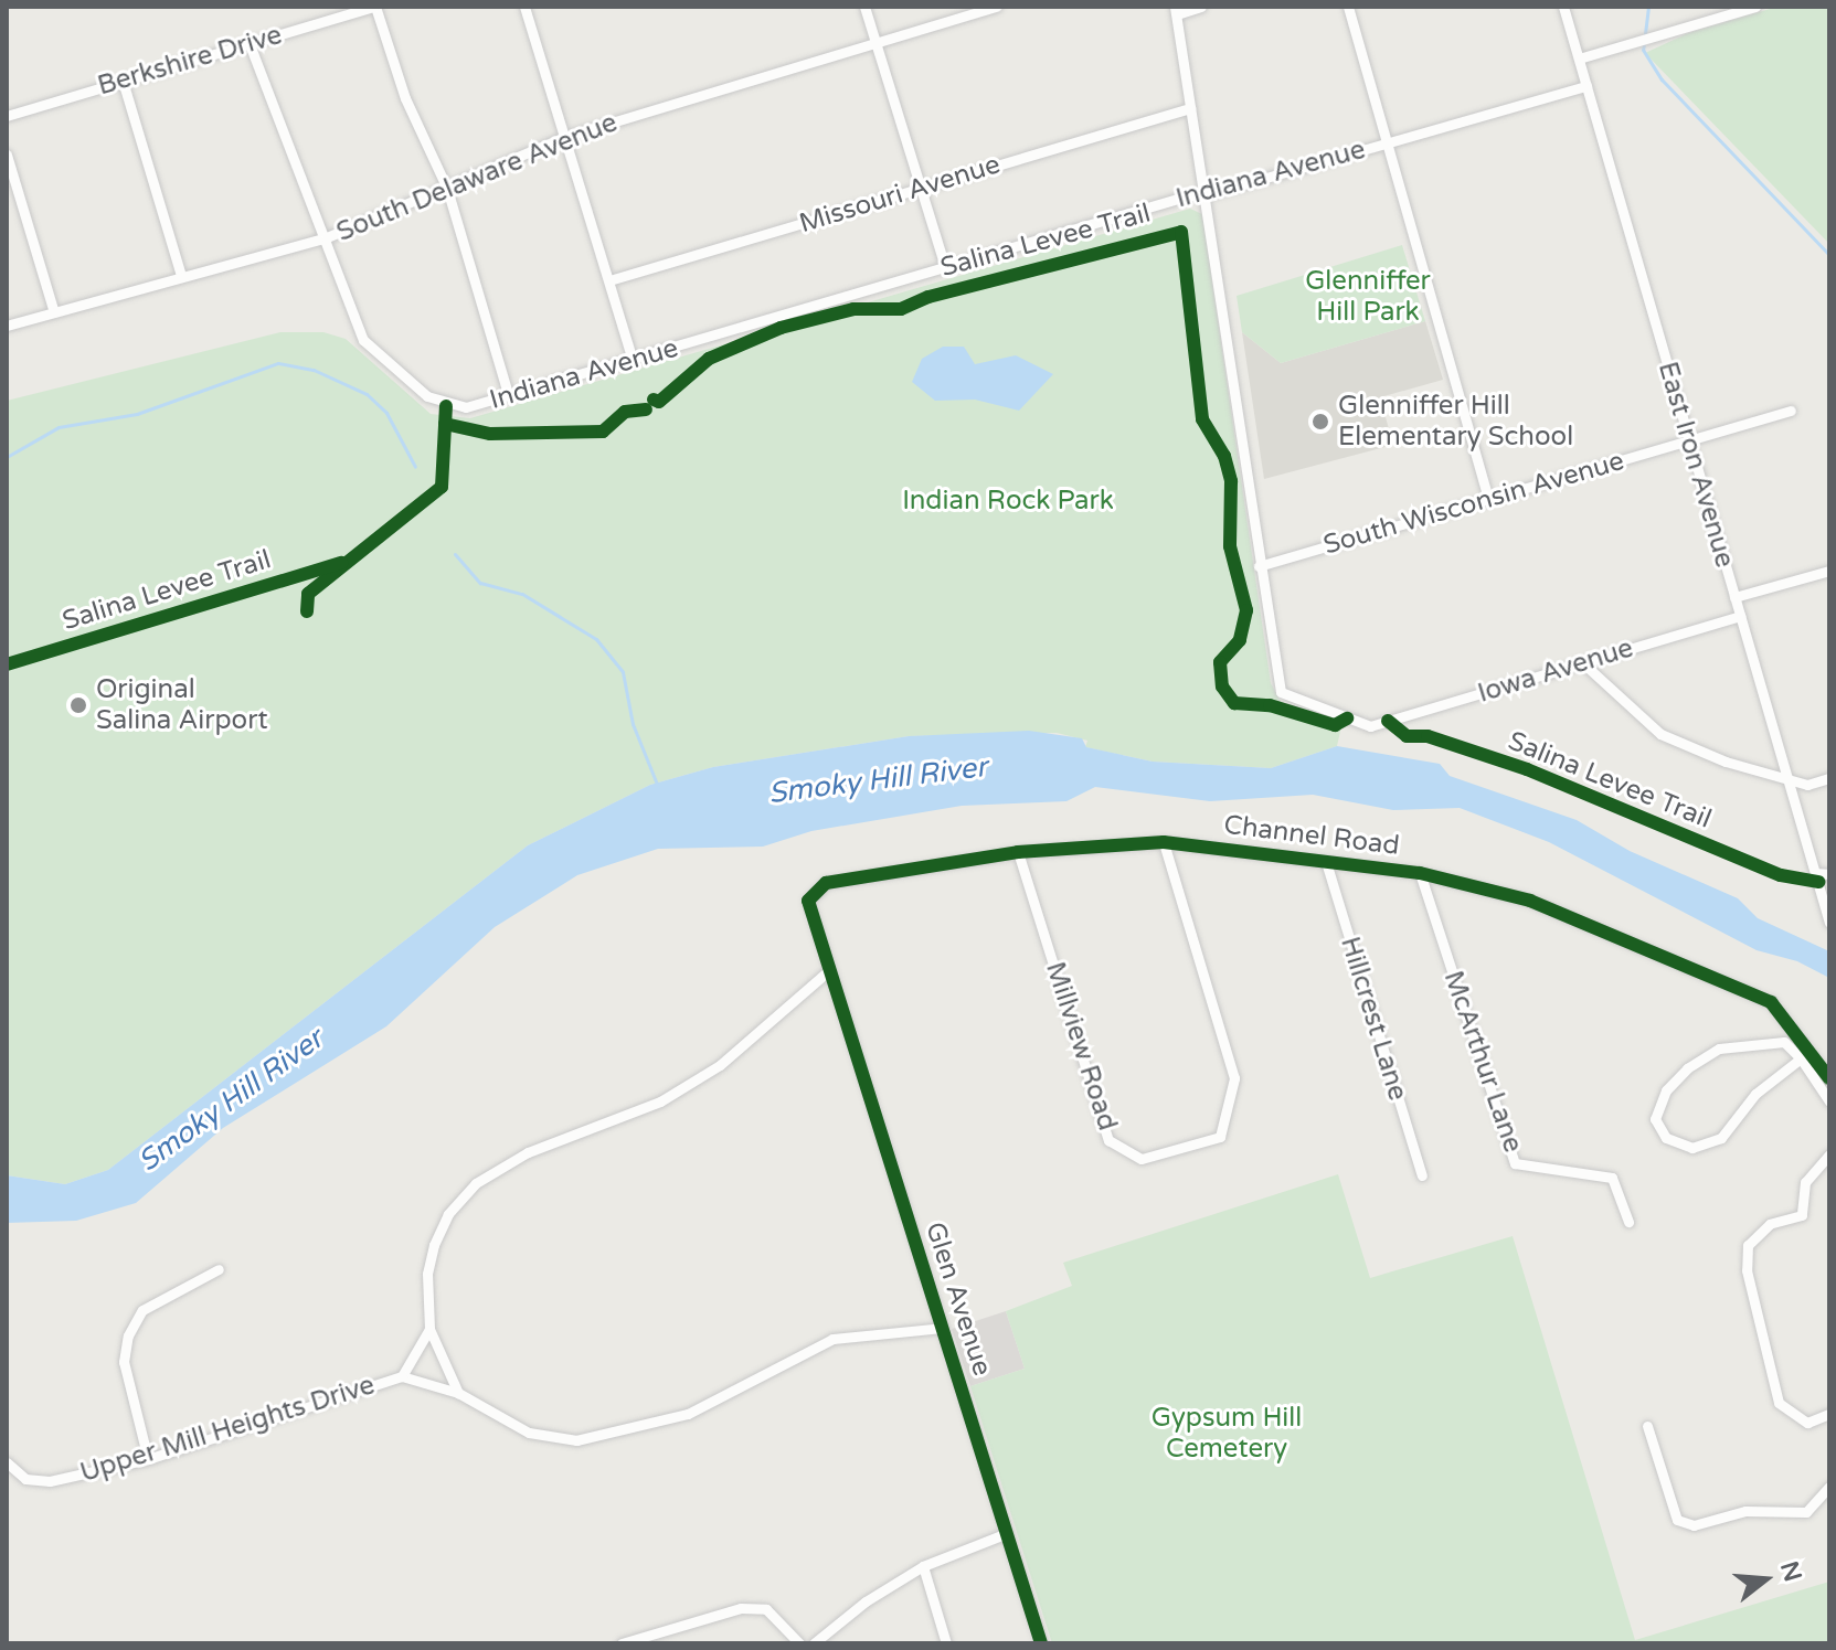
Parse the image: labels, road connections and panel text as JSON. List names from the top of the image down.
{
  "streets": {
    "street": [
      "Berkshire Drive",
      "Indiana Avenue",
      "South Delaware Avenue",
      "Missouri Avenue",
      "East Iron Avenue",
      "South Wisconsin Avenue",
      "Iowa Avenue",
      "Channel Road",
      "Hillcrest Lane",
      "Millview Road",
      "McArthur Lane",
      "Glen Avenue",
      "Upper Mill Heights Drive"
    ],
    "cycle path": ["Salina Levee Trail"]
  },
  "crossings": [
    ["Indiana Avenue", "South Delaware Avenue"],
    ["Indiana Avenue", "East Iron Avenue"],
    ["East Iron Avenue", "South Wisconsin Avenue"],
    ["East Iron Avenue", "Iowa Avenue"],
    ["South Wisconsin Avenue", "Iowa Avenue"],
    ["Channel Road", "Hillcrest Lane"],
    ["Channel Road", "Millview Road"],
    ["Channel Road", "McArthur Lane"],
    ["Channel Road", "Glen Avenue"],
    ["Glen Avenue", "Upper Mill Heights Drive"]
  ],
  "water": ["Smoky Hill River"],
  "parks": ["Glenniffer Hill Park", "Indian Rock Park", "Gypsum Hill Cemetery"],
  "places": ["Glenniffer Hill Elementary School", "Original Salina Airport"],
  "north": "right"
}
